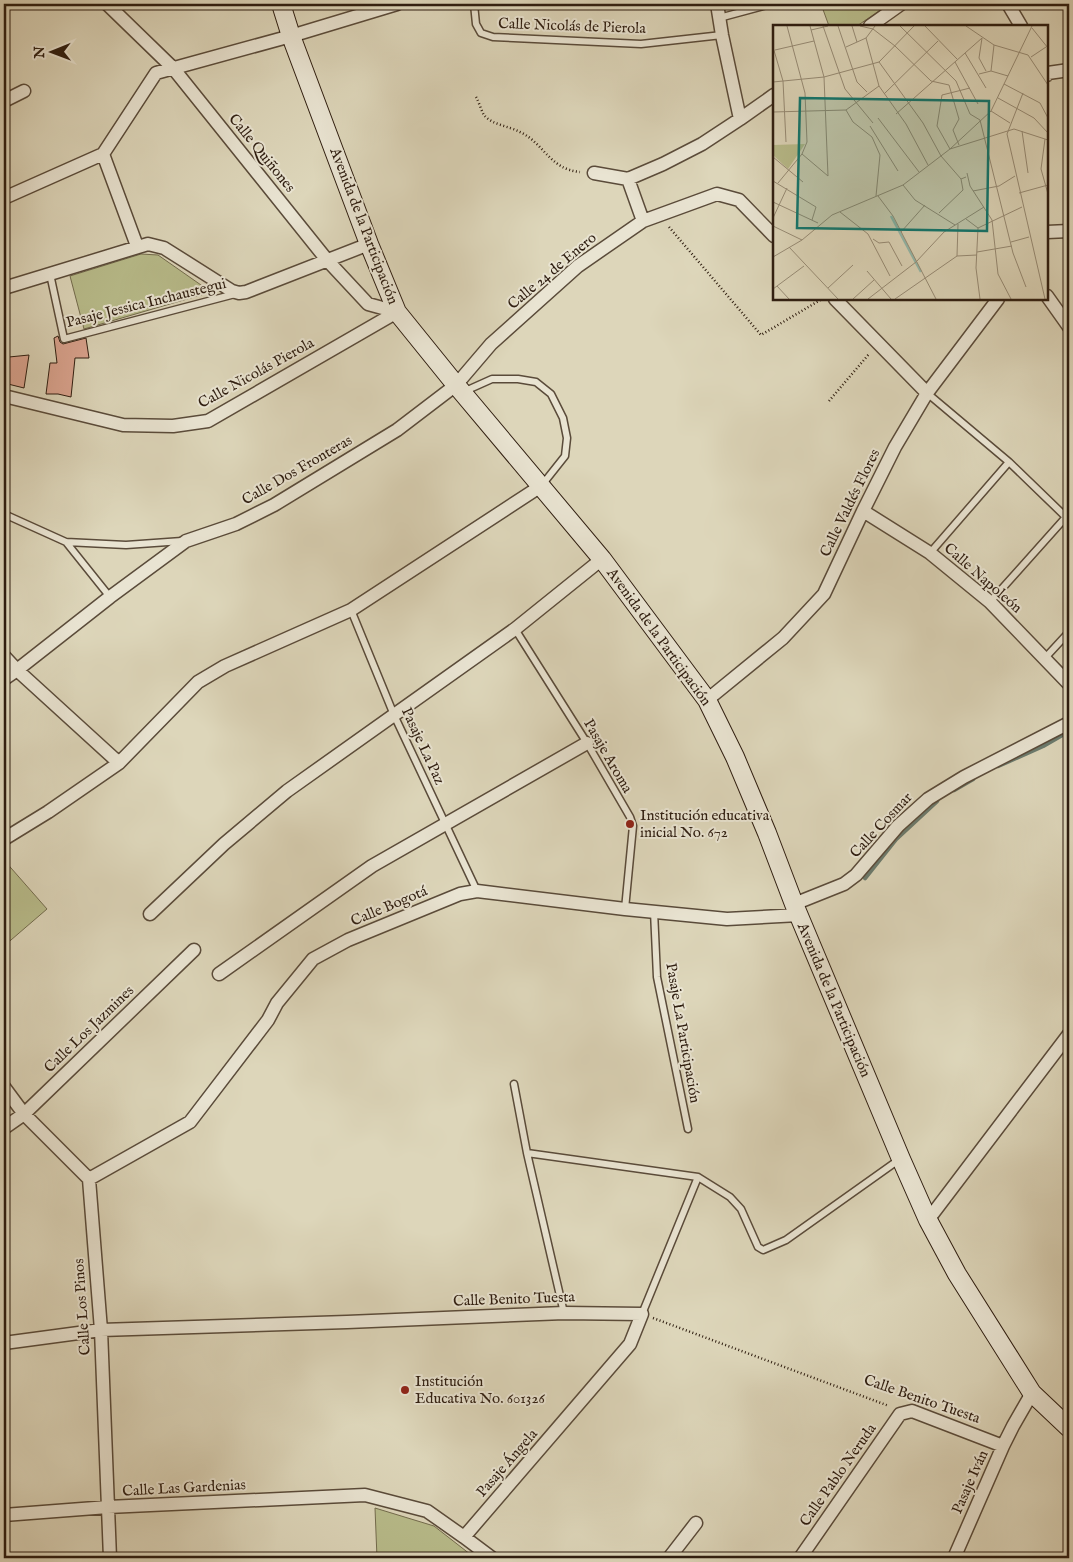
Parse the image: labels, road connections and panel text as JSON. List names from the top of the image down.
{
  "streets": {
    "main road": ["Avenida de la Participación"],
    "street": [
      "Calle Quiñones",
      "Calle 24 de Enero",
      "Calle Nicolás Pierola",
      "Calle Dos Fronteras",
      "Calle Valdés Flores",
      "Calle Napoleón",
      "Calle Cosmar",
      "Calle Bogotá",
      "Calle Los Jazmines",
      "Calle Benito Tuesta",
      "Calle Los Pinos",
      "Pasaje Ángela",
      "Calle Pablo Neruda",
      "Pasaje Iván",
      "Calle Las Gardenias"
    ],
    "lane": [
      "Calle Nicolás de Pierola",
      "Pasaje Jessica Inchaustegui",
      "Pasaje La Paz",
      "Pasaje Aroma",
      "Pasaje La Participación"
    ]
  },
  "crossings": [
    ["Calle Quiñones", "Avenida de la Participación"],
    ["Calle Quiñones", "Calle Nicolás Pierola"],
    ["Avenida de la Participación", "Calle 24 de Enero"],
    ["Avenida de la Participación", "Calle Nicolás Pierola"],
    ["Avenida de la Participación", "Calle Dos Fronteras"],
    ["Avenida de la Participación", "Calle Valdés Flores"],
    ["Avenida de la Participación", "Calle Cosmar"],
    ["Avenida de la Participación", "Calle Bogotá"],
    ["Avenida de la Participación", "Pasaje Iván"],
    ["Calle 24 de Enero", "Calle Dos Fronteras"],
    ["Calle Valdés Flores", "Calle Napoleón"],
    ["Pasaje La Paz", "Calle Bogotá"],
    ["Pasaje Aroma", "Calle Bogotá"],
    ["Calle Cosmar", "Calle Bogotá"],
    ["Calle Bogotá", "Pasaje La Participación"],
    ["Calle Bogotá", "Calle Los Pinos"],
    ["Calle Benito Tuesta", "Calle Los Pinos"],
    ["Calle Benito Tuesta", "Pasaje Ángela"],
    ["Calle Benito Tuesta", "Calle Pablo Neruda"],
    ["Calle Benito Tuesta", "Pasaje Iván"],
    ["Calle Los Pinos", "Calle Las Gardenias"],
    ["Pasaje Ángela", "Calle Las Gardenias"]
  ],
  "places": ["Institución educativa inicial No. 672", "Institución Educativa No. 601326"],
  "north": "left"
}
